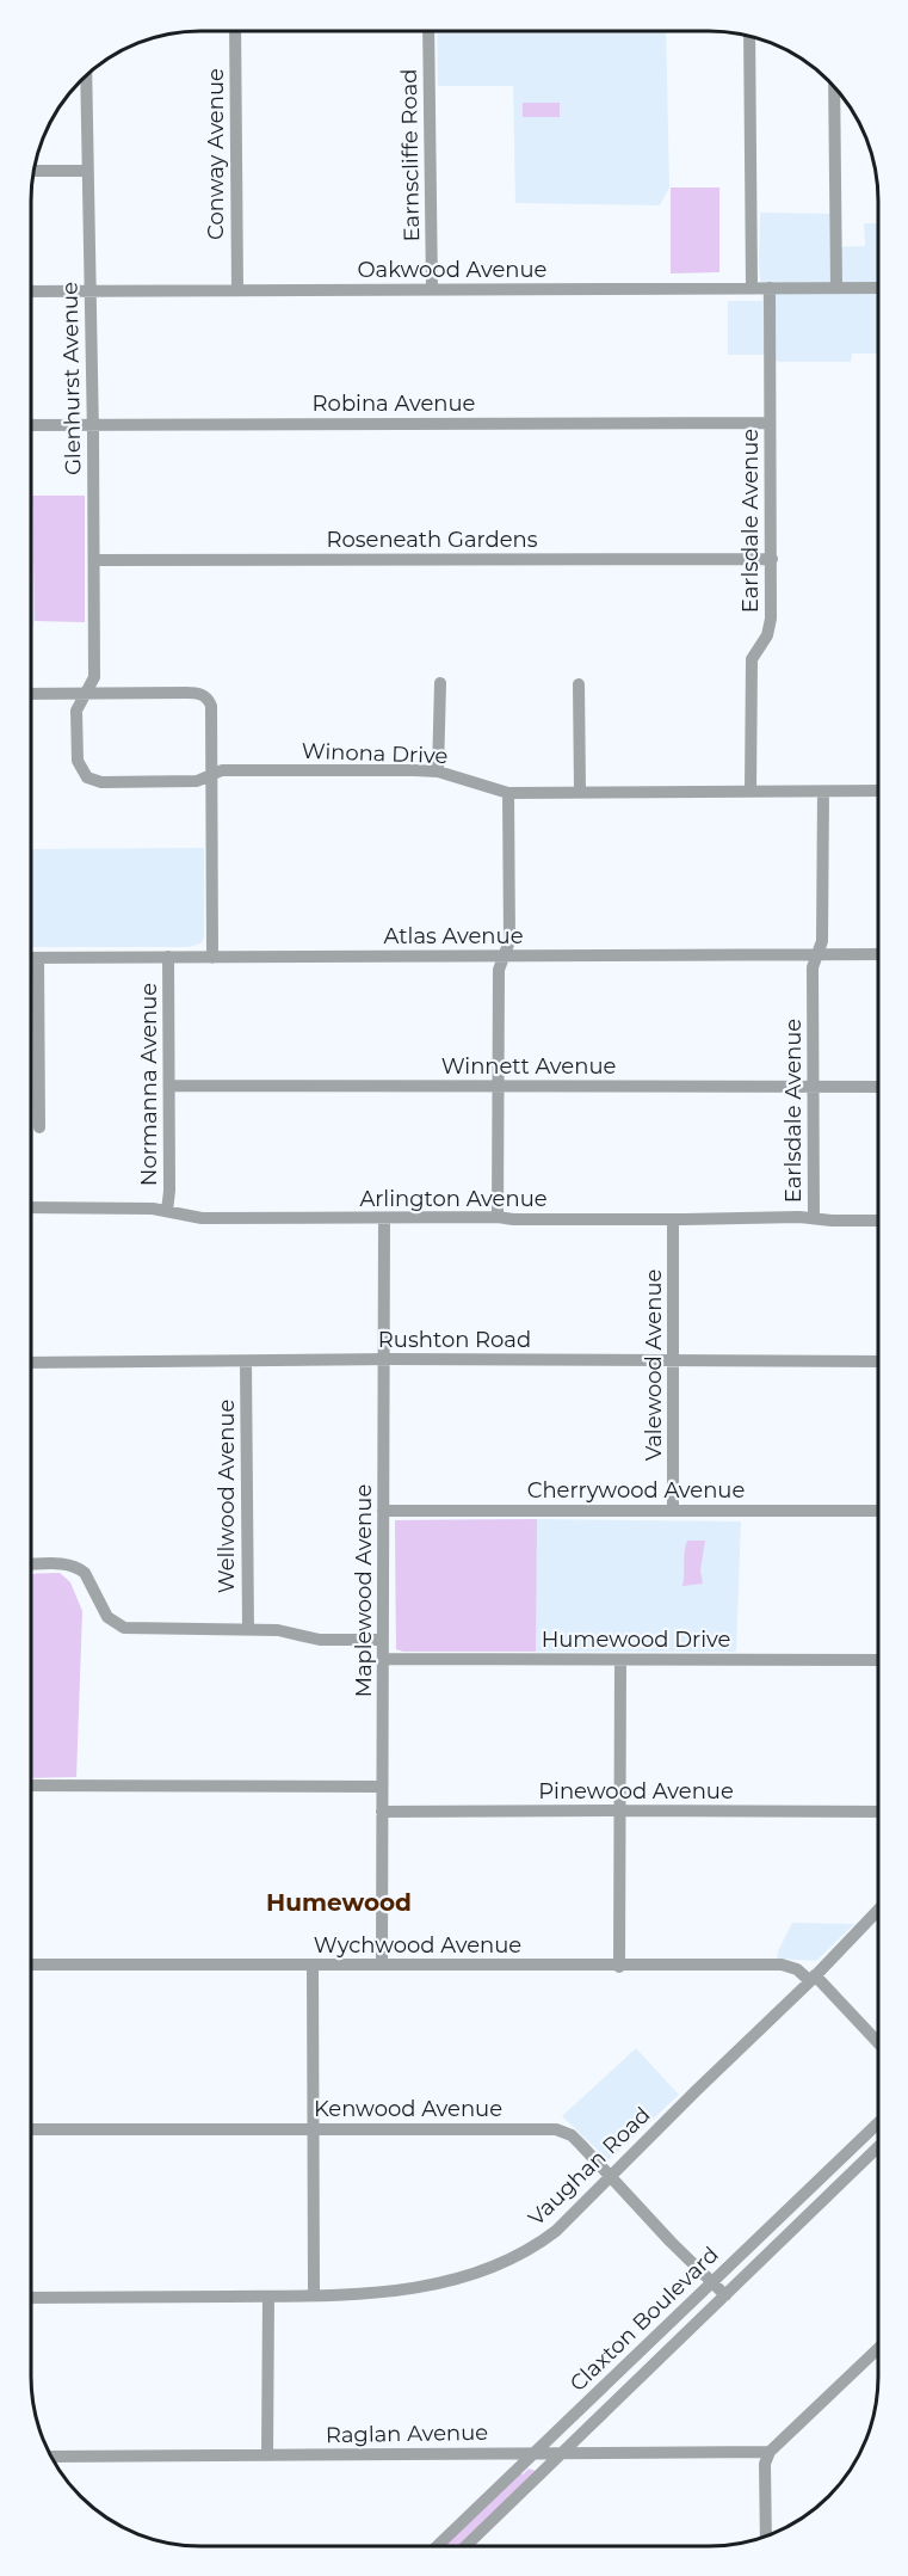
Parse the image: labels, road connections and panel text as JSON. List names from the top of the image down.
{
  "streets": {
    "street": [
      "Conway Avenue",
      "Earnscliffe Road",
      "Oakwood Avenue",
      "Glenhurst Avenue",
      "Robina Avenue",
      "Earlsdale Avenue",
      "Roseneath Gardens",
      "Winona Drive",
      "Atlas Avenue",
      "Winnett Avenue",
      "Normanna Avenue",
      "Arlington Avenue",
      "Rushton Road",
      "Valewood Avenue",
      "Cherrywood Avenue",
      "Wellwood Avenue",
      "Maplewood Avenue",
      "Humewood Drive",
      "Pinewood Avenue",
      "Wychwood Avenue",
      "Kenwood Avenue",
      "Vaughan Road",
      "Claxton Boulevard",
      "Raglan Avenue"
    ]
  },
  "crossings": [
    ["Conway Avenue", "Oakwood Avenue"],
    ["Earnscliffe Road", "Oakwood Avenue"],
    ["Oakwood Avenue", "Glenhurst Avenue"],
    ["Oakwood Avenue", "Earlsdale Avenue"],
    ["Glenhurst Avenue", "Robina Avenue"],
    ["Glenhurst Avenue", "Roseneath Gardens"],
    ["Glenhurst Avenue", "Winona Drive"],
    ["Robina Avenue", "Earlsdale Avenue"],
    ["Earlsdale Avenue", "Roseneath Gardens"],
    ["Earlsdale Avenue", "Winona Drive"],
    ["Earlsdale Avenue", "Atlas Avenue"],
    ["Earlsdale Avenue", "Winnett Avenue"],
    ["Earlsdale Avenue", "Arlington Avenue"],
    ["Atlas Avenue", "Normanna Avenue"],
    ["Winnett Avenue", "Normanna Avenue"],
    ["Normanna Avenue", "Arlington Avenue"],
    ["Arlington Avenue", "Valewood Avenue"],
    ["Arlington Avenue", "Maplewood Avenue"],
    ["Rushton Road", "Valewood Avenue"],
    ["Rushton Road", "Wellwood Avenue"],
    ["Rushton Road", "Maplewood Avenue"],
    ["Valewood Avenue", "Cherrywood Avenue"],
    ["Cherrywood Avenue", "Maplewood Avenue"],
    ["Maplewood Avenue", "Humewood Drive"],
    ["Maplewood Avenue", "Pinewood Avenue"],
    ["Maplewood Avenue", "Wychwood Avenue"],
    ["Wychwood Avenue", "Vaughan Road"],
    ["Kenwood Avenue", "Vaughan Road"],
    ["Kenwood Avenue", "Claxton Boulevard"],
    ["Claxton Boulevard", "Raglan Avenue"]
  ],
  "districts": ["Humewood"]
}
